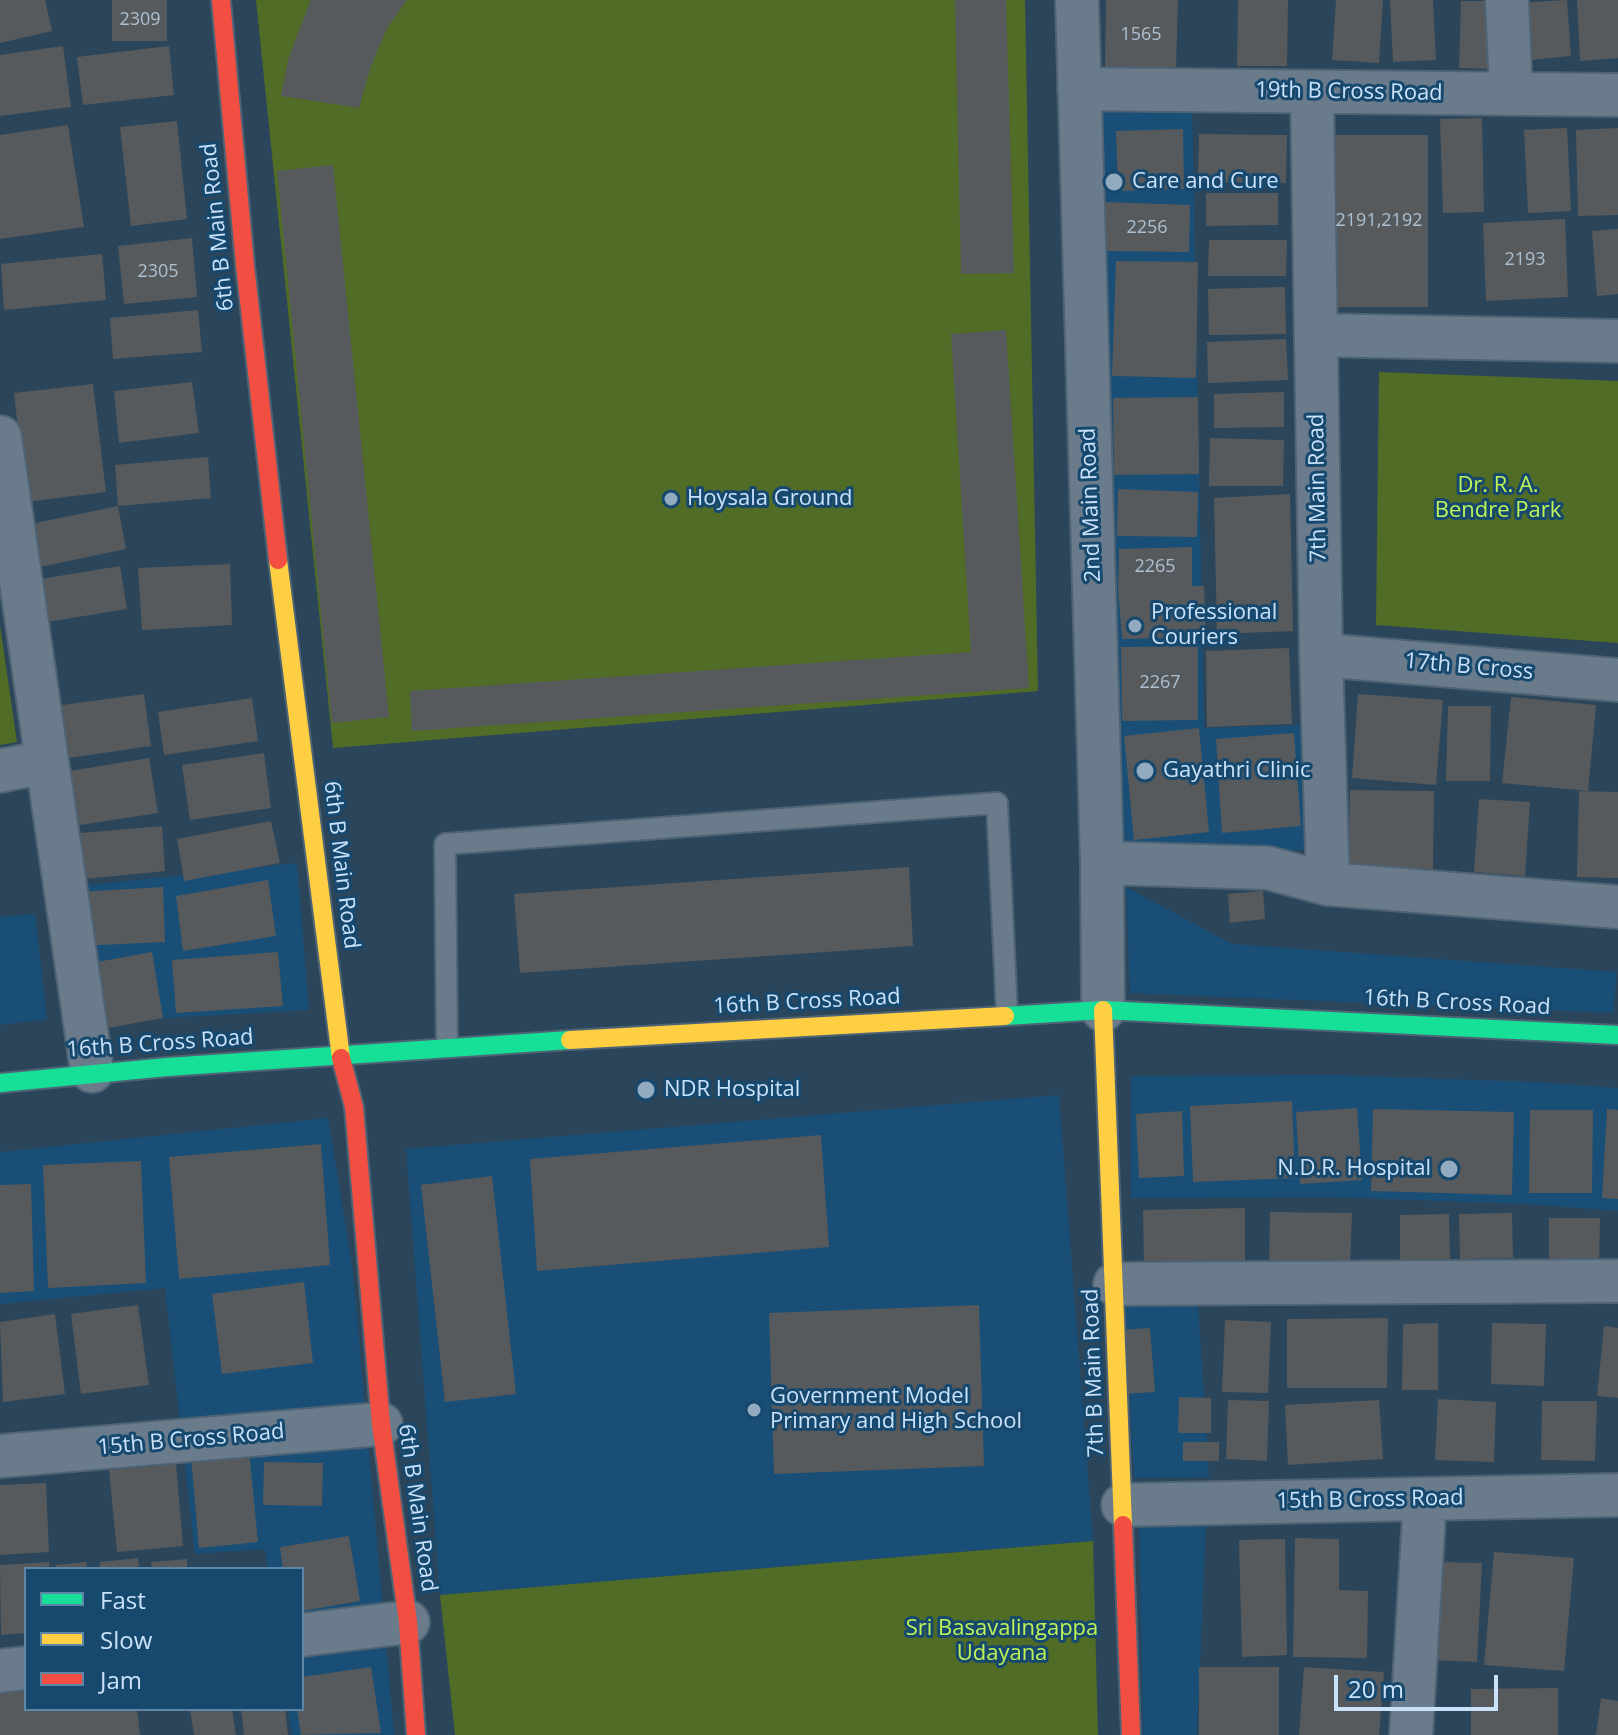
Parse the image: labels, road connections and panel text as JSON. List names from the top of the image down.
{
  "streets": {
    "street": [
      "19th B Cross Road",
      "6th B Main Road",
      "7th Main Road",
      "2nd Main Road",
      "17th B Cross",
      "16th B Cross Road",
      "7th B Main Road",
      "15th B Cross Road"
    ]
  },
  "crossings": [
    ["19th B Cross Road", "7th Main Road"],
    ["19th B Cross Road", "2nd Main Road"],
    ["6th B Main Road", "16th B Cross Road"],
    ["6th B Main Road", "15th B Cross Road"],
    ["7th Main Road", "17th B Cross"],
    ["2nd Main Road", "16th B Cross Road"],
    ["2nd Main Road", "7th B Main Road"],
    ["16th B Cross Road", "7th B Main Road"],
    ["7th B Main Road", "15th B Cross Road"]
  ],
  "parks": ["Dr. R. A. Bendre Park", "Sri Basavalingappa Udayana"],
  "places": [
    "Care and Cure",
    "Hoysala Ground",
    "Professional Couriers",
    "Gayathri Clinic",
    "NDR Hospital",
    "N.D.R. Hospital",
    "Government Model Primary and High School"
  ],
  "house_numbers": [
    "2309",
    "1565",
    "2191,2192",
    "2256",
    "2193",
    "2305",
    "2265",
    "2267"
  ],
  "legend": ["Fast", "Slow", "Jam"],
  "scale_bar": "20 m"
}
